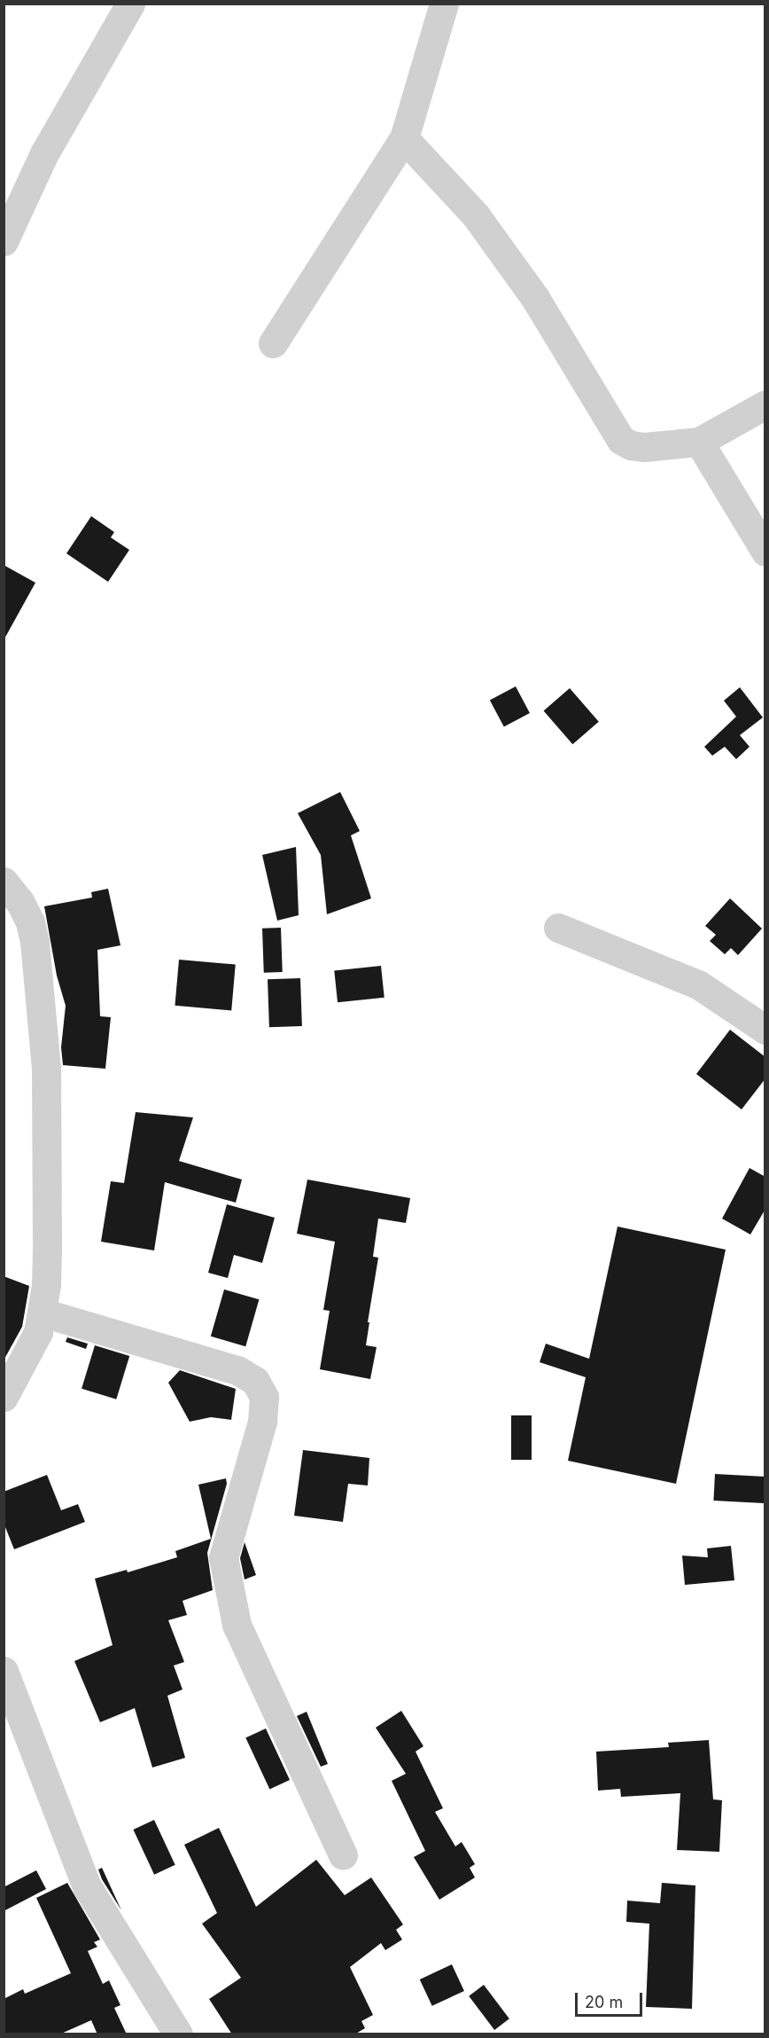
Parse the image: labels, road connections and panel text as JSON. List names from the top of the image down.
{
  "scale_bar": "20 m"
}
